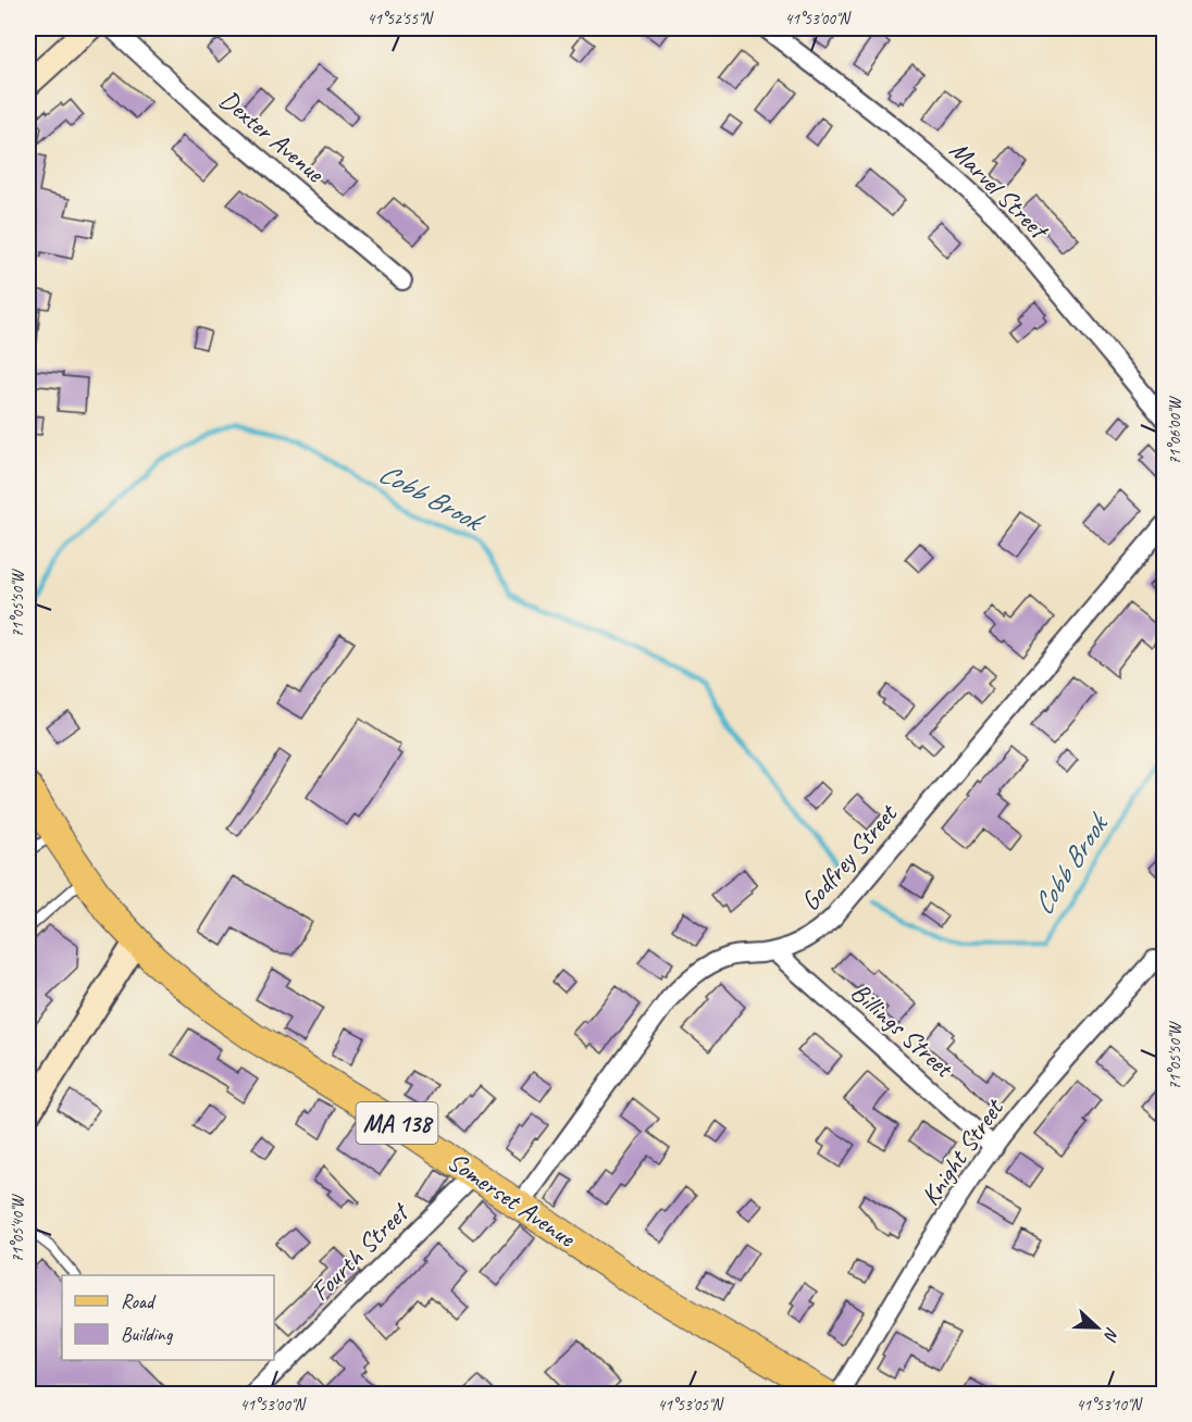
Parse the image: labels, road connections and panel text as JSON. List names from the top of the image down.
{
  "streets": {
    "main road": ["MA 138", "Somerset Avenue"],
    "street": [
      "Dexter Avenue",
      "Marvel Street",
      "Godfrey Street",
      "Billings Street",
      "Knight Street",
      "Fourth Street"
    ]
  },
  "crossings": [
    ["Godfrey Street", "Billings Street"],
    ["Godfrey Street", "Somerset Avenue"],
    ["Billings Street", "Knight Street"],
    ["Somerset Avenue", "Fourth Street"]
  ],
  "water": ["Cobb Brook"],
  "legend": ["Road", "Building"],
  "north": "right",
  "coordinates": [
    "41°52'55\"N",
    "41°53'00\"N",
    "71°06'00\"W",
    "71°05'50\"W",
    "71°05'40\"W",
    "41°53'05\"N",
    "41°53'10\"N"
  ]
}
